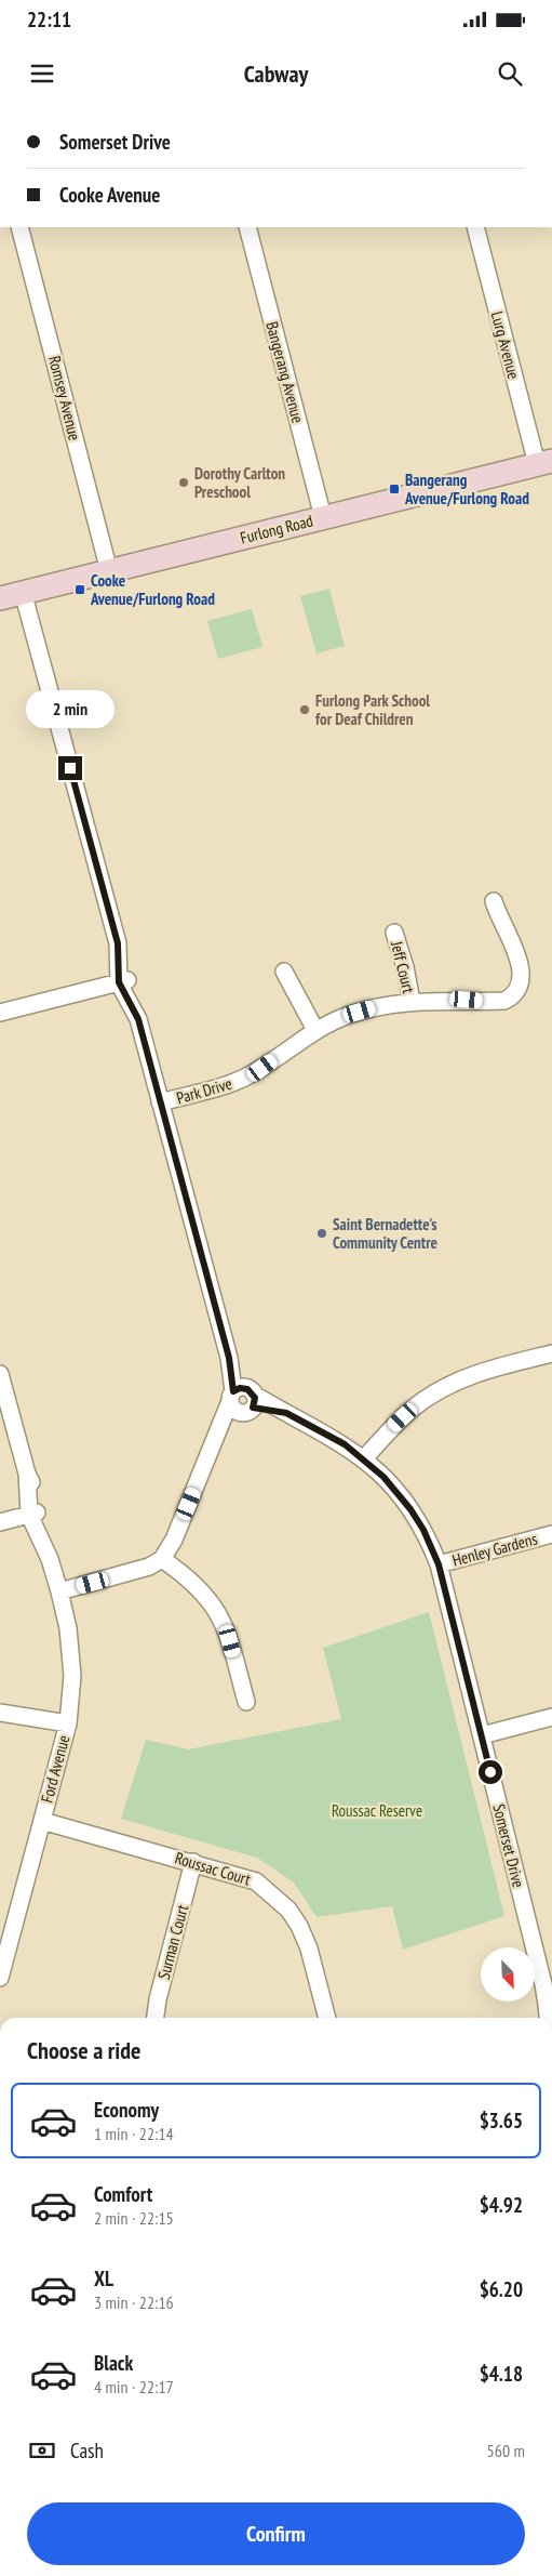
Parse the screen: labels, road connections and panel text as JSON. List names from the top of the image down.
{
  "streets": {
    "street": [
      "Lurg Avenue",
      "Bangerang Avenue",
      "Romsey Avenue",
      "Furlong Road",
      "Jeff Court",
      "Park Drive",
      "Henley Gardens",
      "Ford Avenue",
      "Somerset Drive",
      "Roussac Court",
      "Surman Court"
    ]
  },
  "crossings": [
    ["Lurg Avenue", "Furlong Road"],
    ["Bangerang Avenue", "Furlong Road"],
    ["Romsey Avenue", "Furlong Road"],
    ["Jeff Court", "Park Drive"],
    ["Henley Gardens", "Somerset Drive"],
    ["Ford Avenue", "Roussac Court"],
    ["Roussac Court", "Surman Court"]
  ],
  "parks": ["Roussac Reserve"],
  "places": {
    "other": ["Dorothy Carlton Preschool", "Furlong Park School for Deaf Children", "Saint Bernadette's Community Centre"],
    "transit": ["Bangerang Avenue/Furlong Road", "Cooke Avenue/Furlong Road"]
  },
  "north": "bottom right",
  "page": {
    "status": "22:11",
    "header": "Cabway",
    "banner": ["Somerset Drive", "Cooke Avenue"],
    "bubble": "2 min",
    "heading": "Choose a ride",
    "list": [
      {
        "name": "Economy",
        "note": "1 min · 22:14",
        "value": "$3.65"
      },
      {
        "name": "Comfort",
        "note": "2 min · 22:15",
        "value": "$4.92"
      },
      {
        "name": "XL",
        "note": "3 min · 22:16",
        "value": "$6.20"
      },
      {
        "name": "Black",
        "note": "4 min · 22:17",
        "value": "$4.18"
      }
    ],
    "pay": ["Cash", "560 m"],
    "buttons": "Confirm"
  }
}
